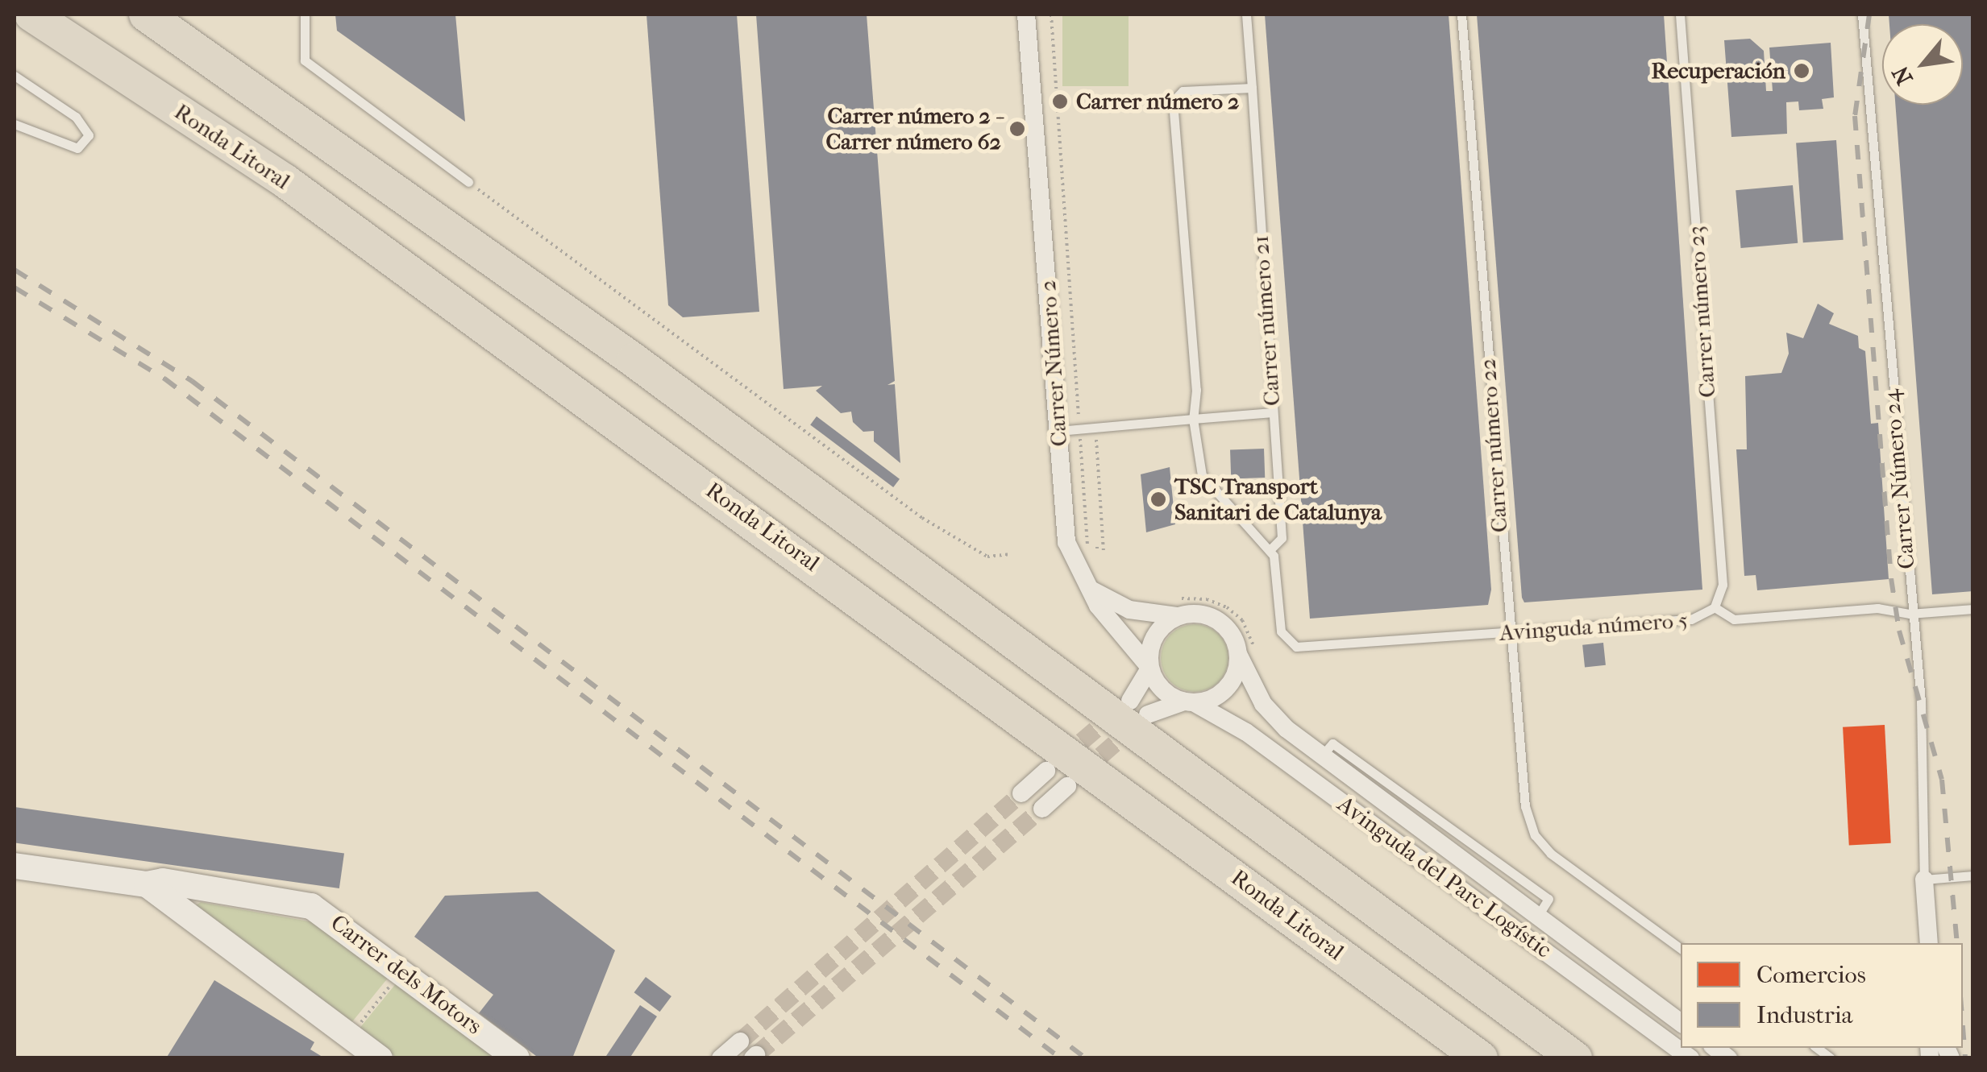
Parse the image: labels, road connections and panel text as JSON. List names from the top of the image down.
{
  "streets": {
    "highway": ["Ronda Litoral"],
    "street": [
      "Carrer Número 2",
      "Carrer Número 24",
      "Avinguda del Parc Logístic",
      "Carrer dels Motors"
    ],
    "lane": [
      "Carrer número 23",
      "Carrer número 21",
      "Carrer número 22",
      "Avinguda número 5"
    ]
  },
  "crossings": [
    ["Carrer número 23", "Avinguda número 5"],
    ["Carrer número 21", "Avinguda número 5"],
    ["Carrer Número 2", "Avinguda del Parc Logístic"],
    ["Carrer número 22", "Avinguda número 5"],
    ["Carrer Número 24", "Avinguda número 5"]
  ],
  "places": [
    "Recuperación",
    "Carrer número 2",
    "Carrer número 2 - Carrer número 62",
    "TSC Transport Sanitari de Catalunya"
  ],
  "legend": ["Comercios", "Industria"],
  "north": "bottom left"
}
